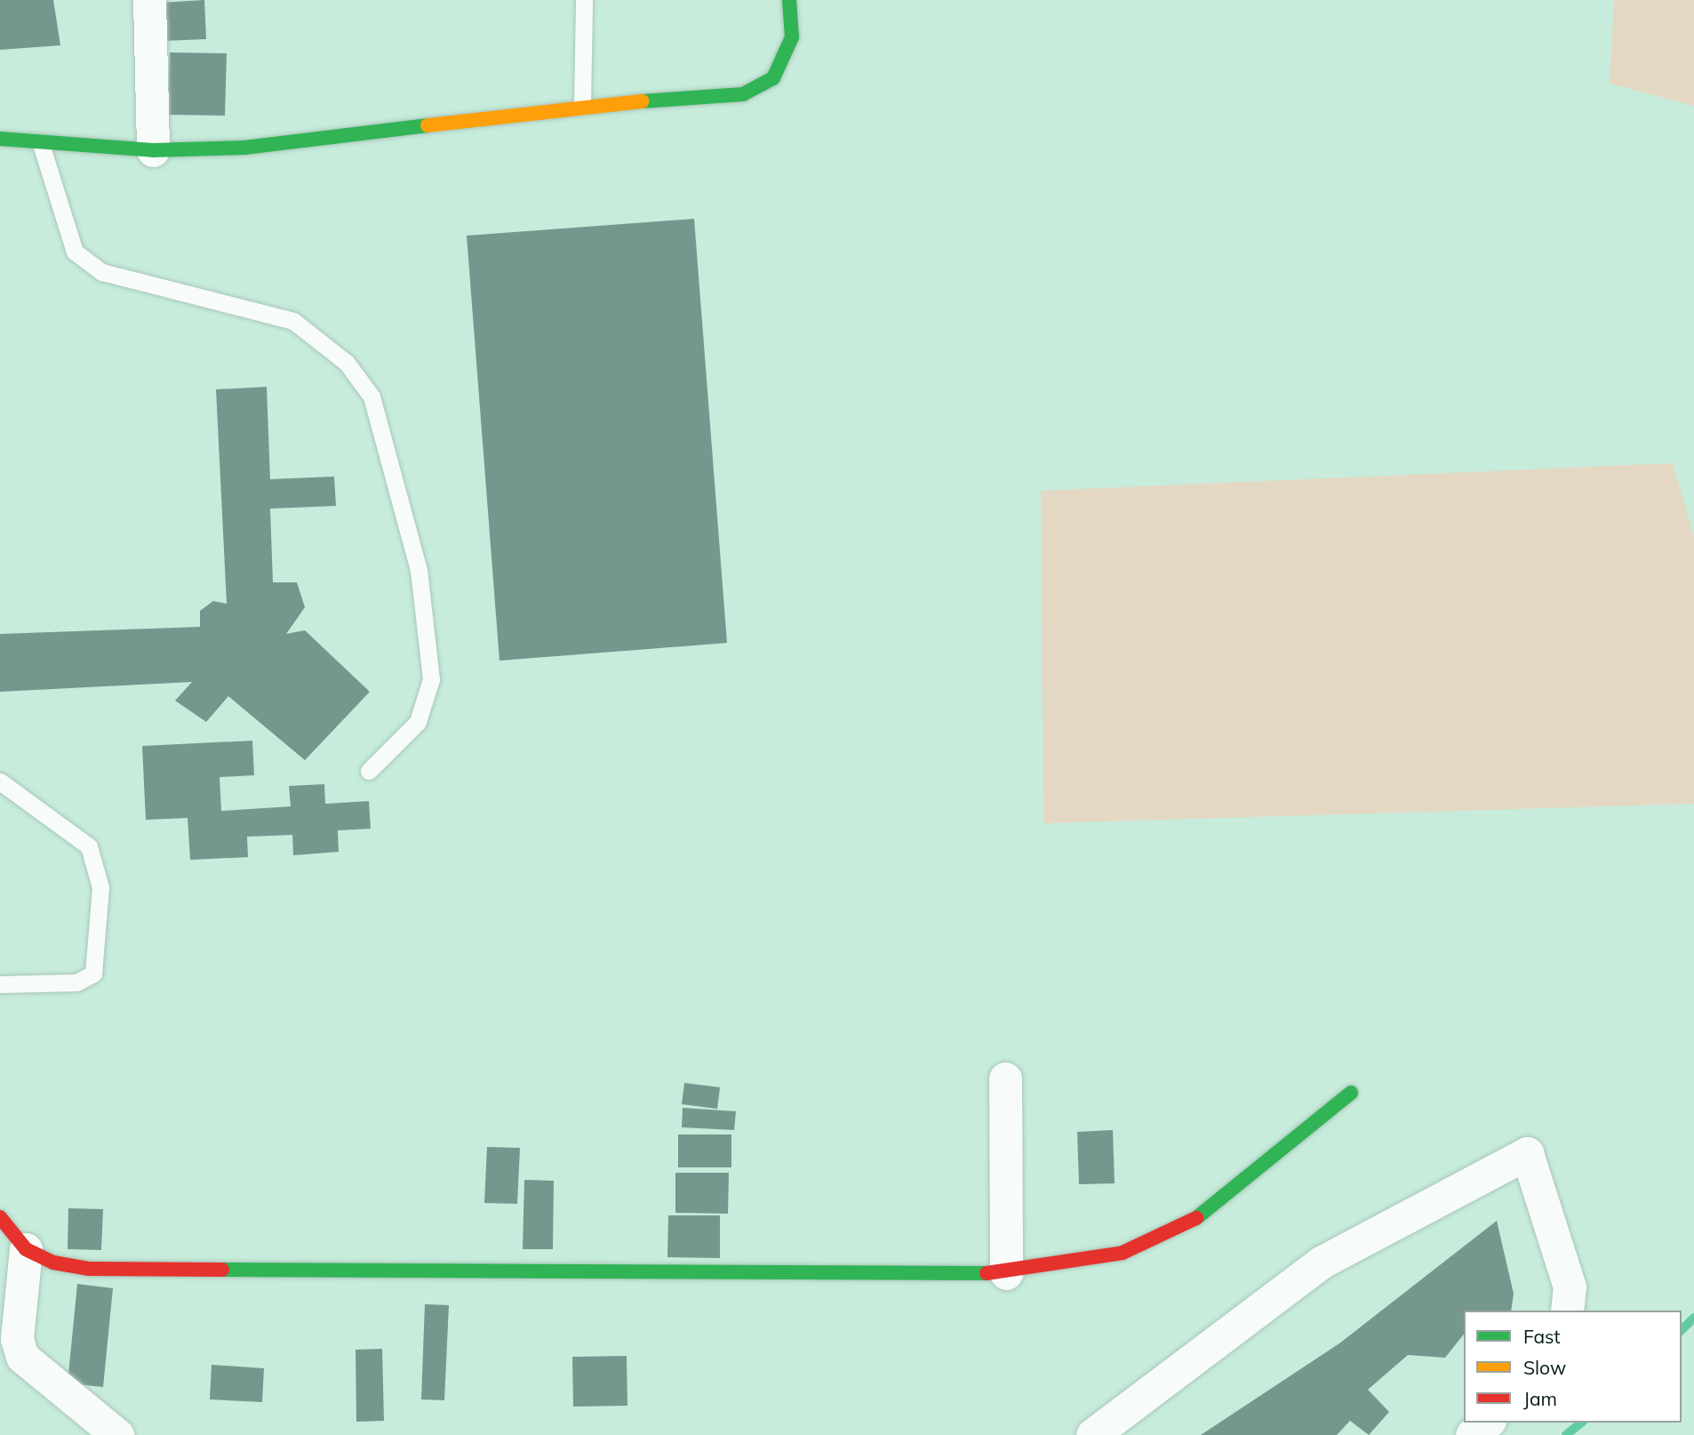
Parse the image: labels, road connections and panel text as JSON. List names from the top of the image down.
{
  "legend": ["Fast", "Slow", "Jam"]
}
